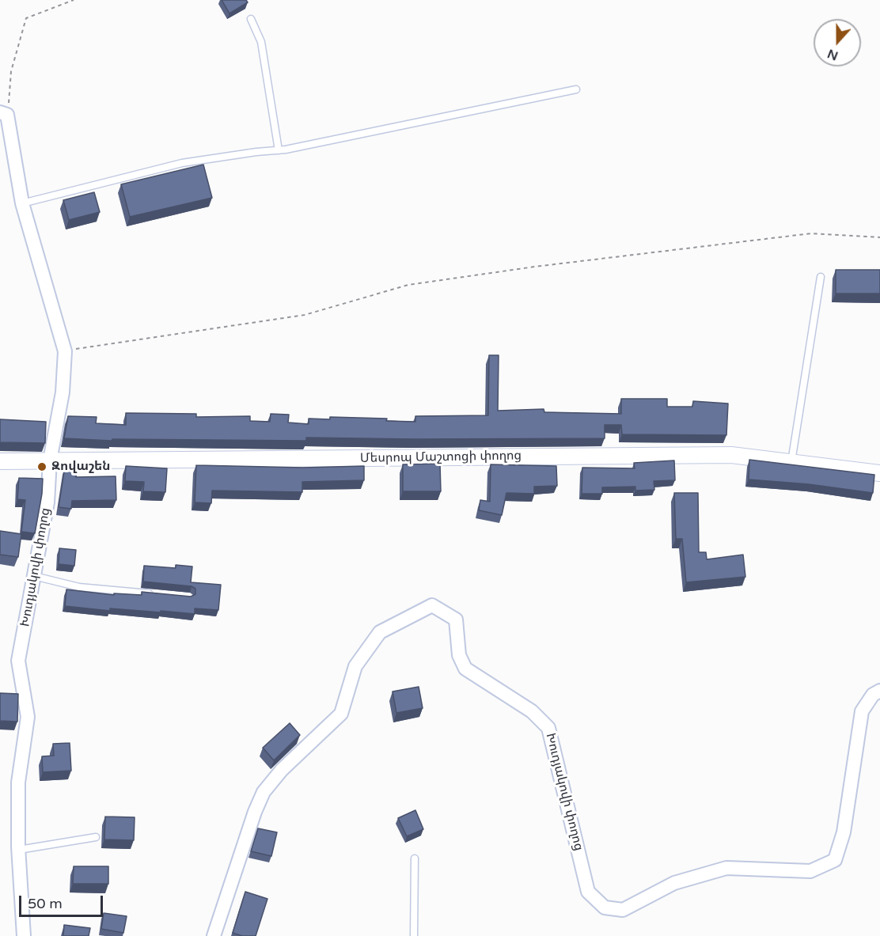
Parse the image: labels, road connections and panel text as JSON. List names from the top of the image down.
{
  "streets": {
    "street": ["Մեսրոպ Մաշտոցի փողոց", "Խուդյակովի փողոց"]
  },
  "crossings": [
    ["Մեսրոպ Մաշտոցի փողոց", "Խուդյակովի փողոց"]
  ],
  "places": ["Զովաշեն"],
  "scale_bar": "50 m",
  "north": "bottom"
}
